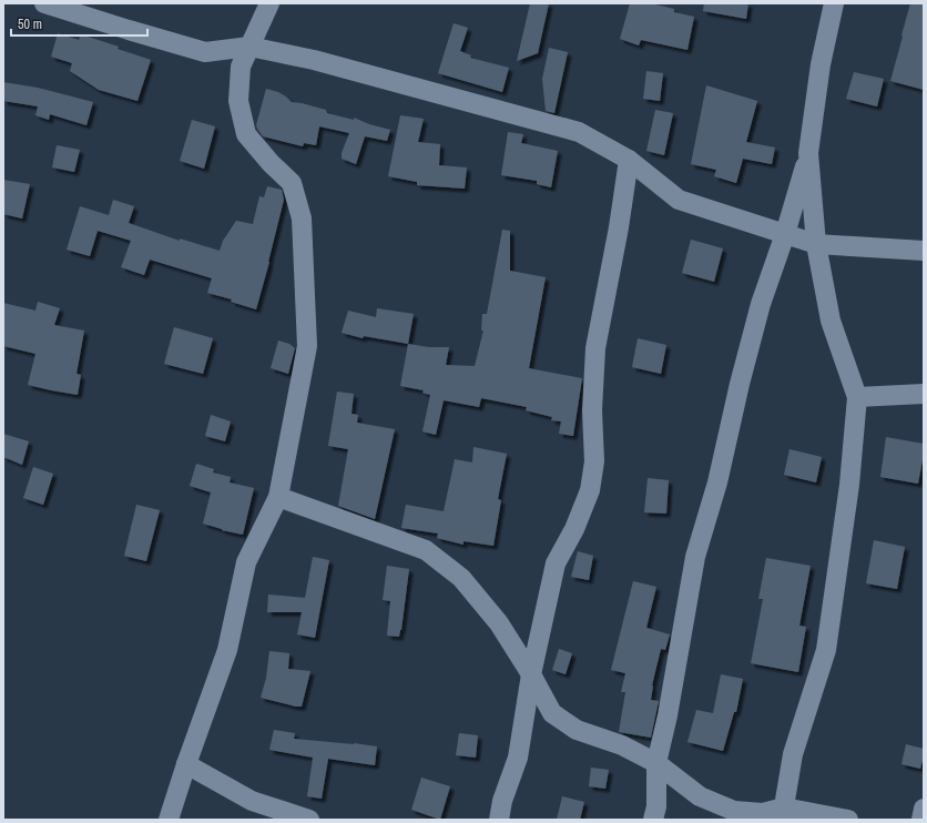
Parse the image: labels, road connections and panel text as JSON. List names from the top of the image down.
{
  "scale_bar": "50 m"
}
